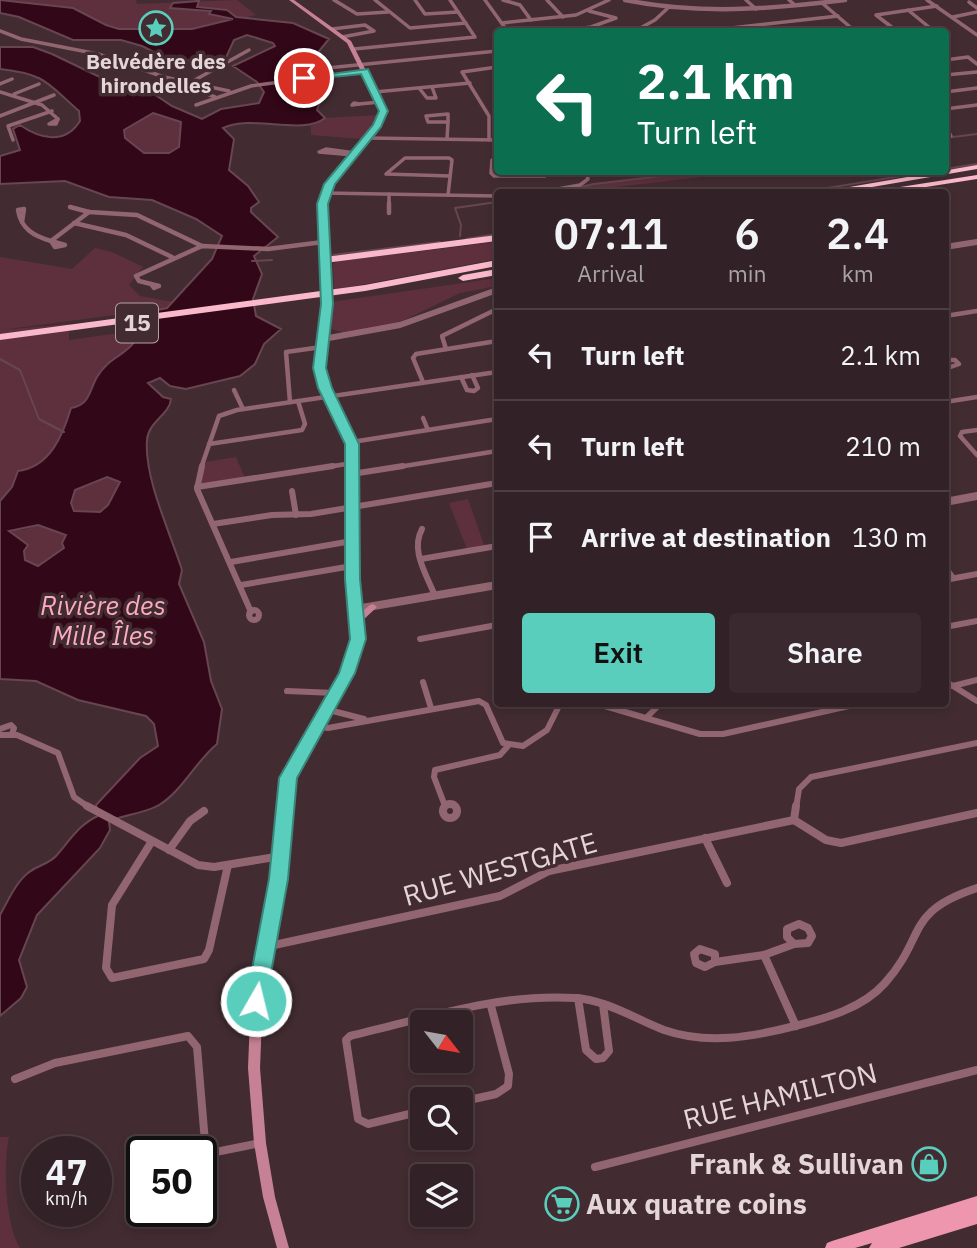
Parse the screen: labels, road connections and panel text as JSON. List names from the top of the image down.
{
  "streets": {
    "highway": ["15"],
    "street": ["RUE WESTGATE", "RUE HAMILTON"]
  },
  "water": ["Rivière des Mille Îles"],
  "places": {
    "place": ["Belvédère des hirondelles"],
    "shop": ["Frank & Sullivan"],
    "supermarket": ["Aux quatre coins"]
  },
  "north": "bottom right",
  "page": {
    "turn": ["2.1 km", "Turn left"],
    "eta": [
      "07:11",
      "Arrival",
      "6",
      "min",
      "2.4",
      "km"
    ],
    "list": [
      {
        "name": "Turn left",
        "value": "2.1 km"
      },
      {
        "name": "Turn left",
        "value": "210 m"
      },
      {
        "name": "Arrive at destination",
        "value": "130 m"
      }
    ],
    "buttons": ["Exit", "Share"],
    "speed": "47 km/h",
    "limit": "50"
  }
}
